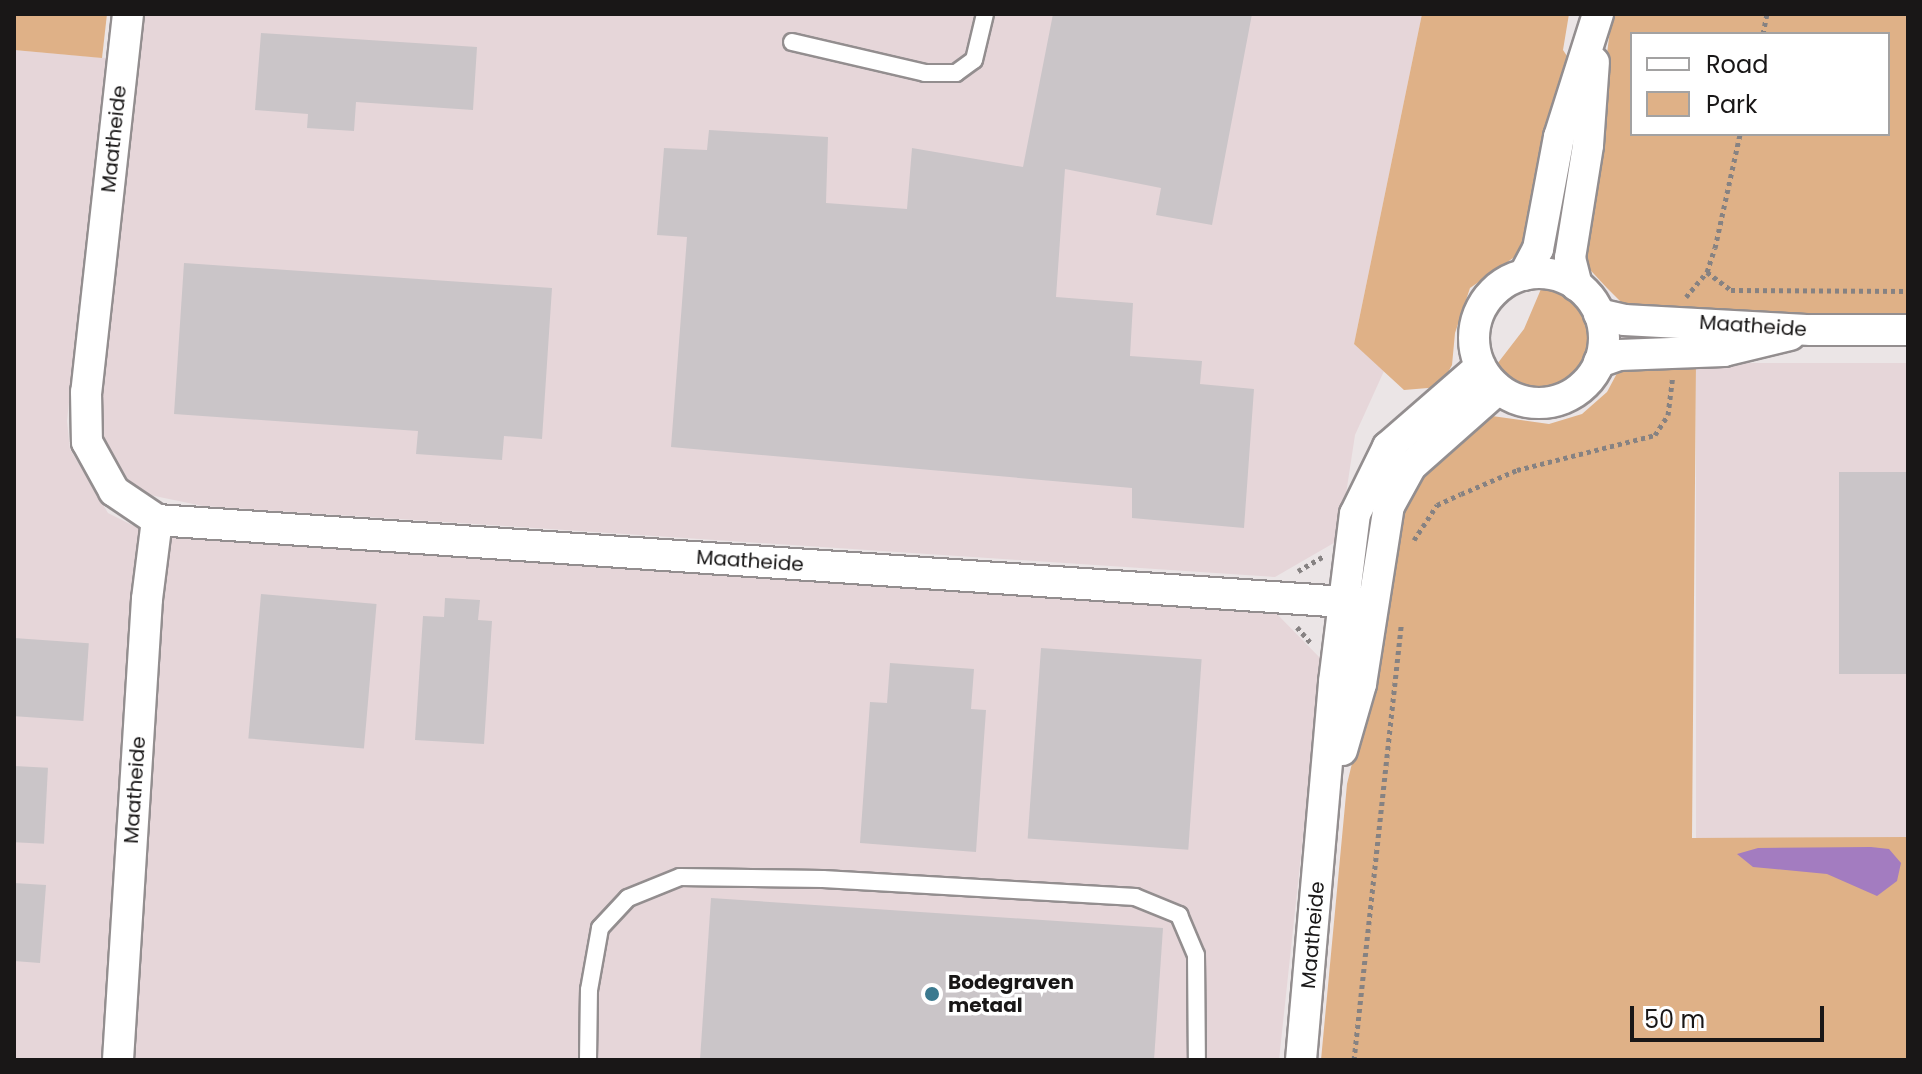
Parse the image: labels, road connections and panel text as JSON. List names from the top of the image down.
{
  "streets": {
    "street": ["Maatheide"]
  },
  "places": ["Bodegraven metaal"],
  "legend": ["Road", "Park"],
  "scale_bar": "50 m"
}
